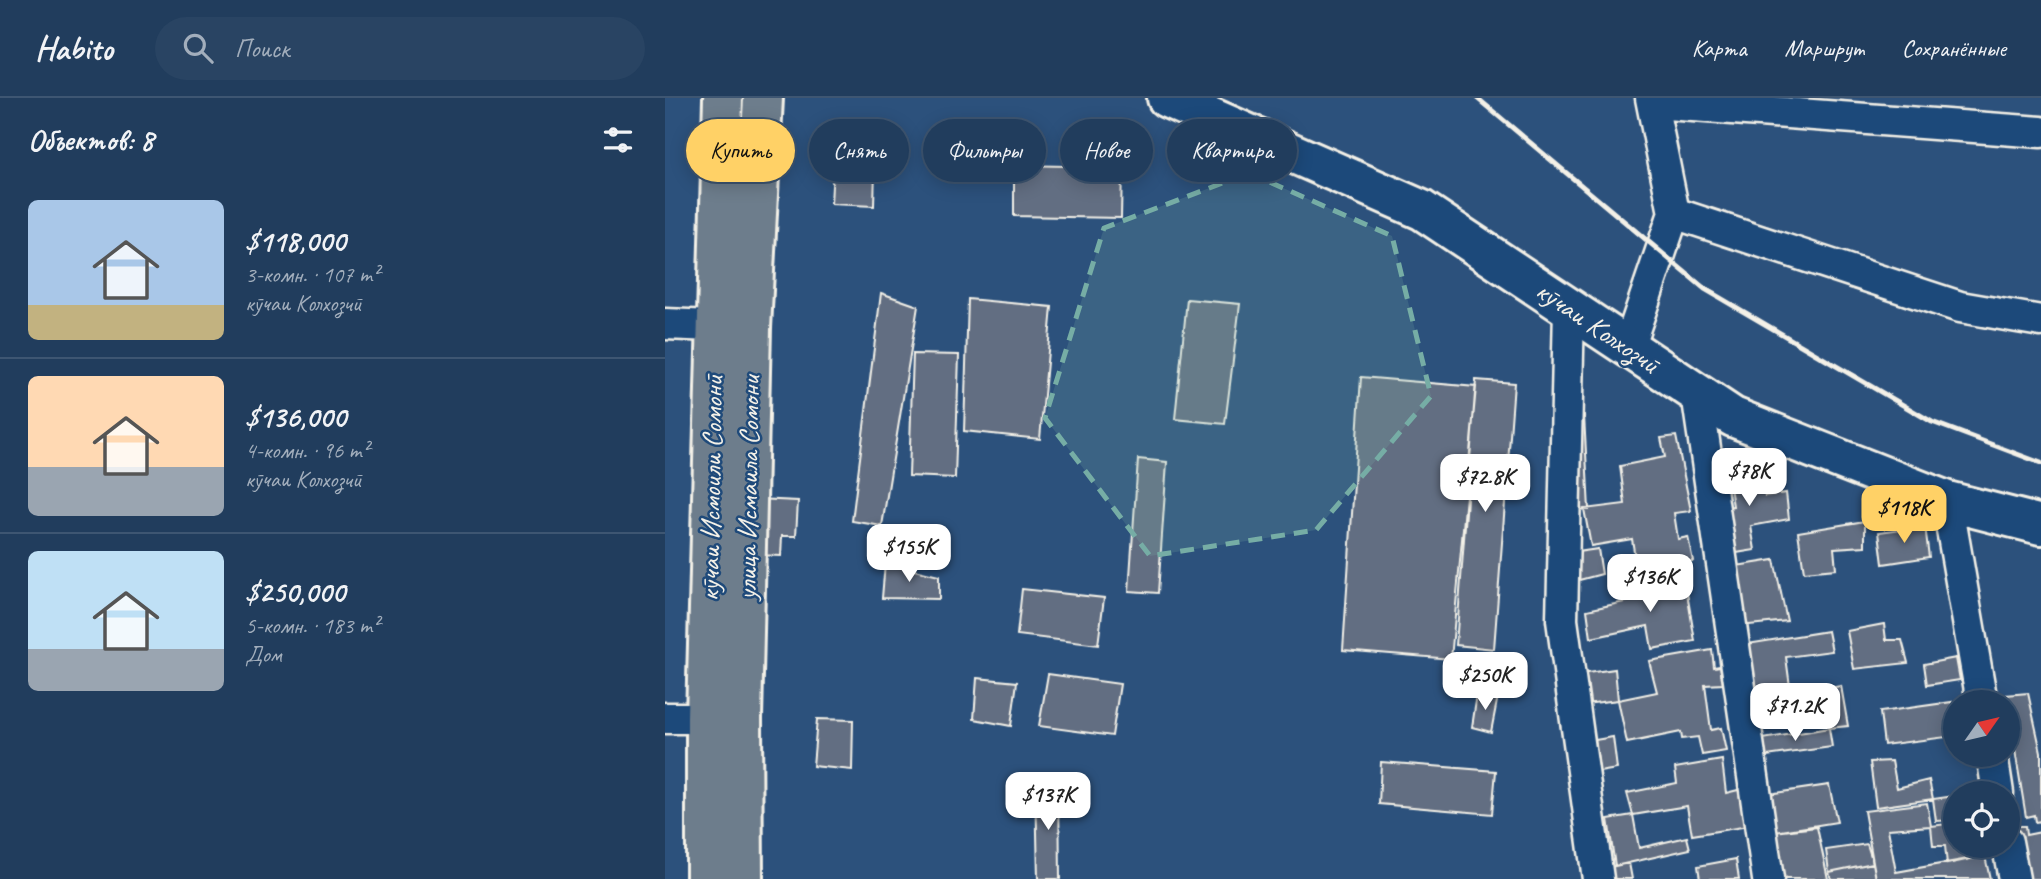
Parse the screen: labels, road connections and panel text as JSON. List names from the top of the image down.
{
  "streets": {
    "main road": ["кӯчаи Колхозчӣ", "кӯчаи Исмоили Сомонӣ"]
  },
  "north": "top right",
  "page": {
    "header": "Habito",
    "search": "Поиск",
    "nav": ["Карта", "Маршрут", "Сохранённые"],
    "heading": "Объектов: 8",
    "chip": [
      "Купить",
      "Снять",
      "Фильтры",
      "Новое",
      "Квартира"
    ],
    "list": [
      {
        "name": "$118,000",
        "note": "3-комн. · 107 m² · кӯчаи Колхозчӣ"
      },
      {
        "name": "$136,000",
        "note": "4-комн. · 96 m² · кӯчаи Колхозчӣ"
      },
      {
        "name": "$250,000",
        "note": "5-комн. · 183 m² · Дом"
      }
    ],
    "price": [
      "$78K",
      "$72.8K",
      "$118K",
      "$155K",
      "$136K",
      "$250K",
      "$71.2K",
      "$137K"
    ]
  }
}
